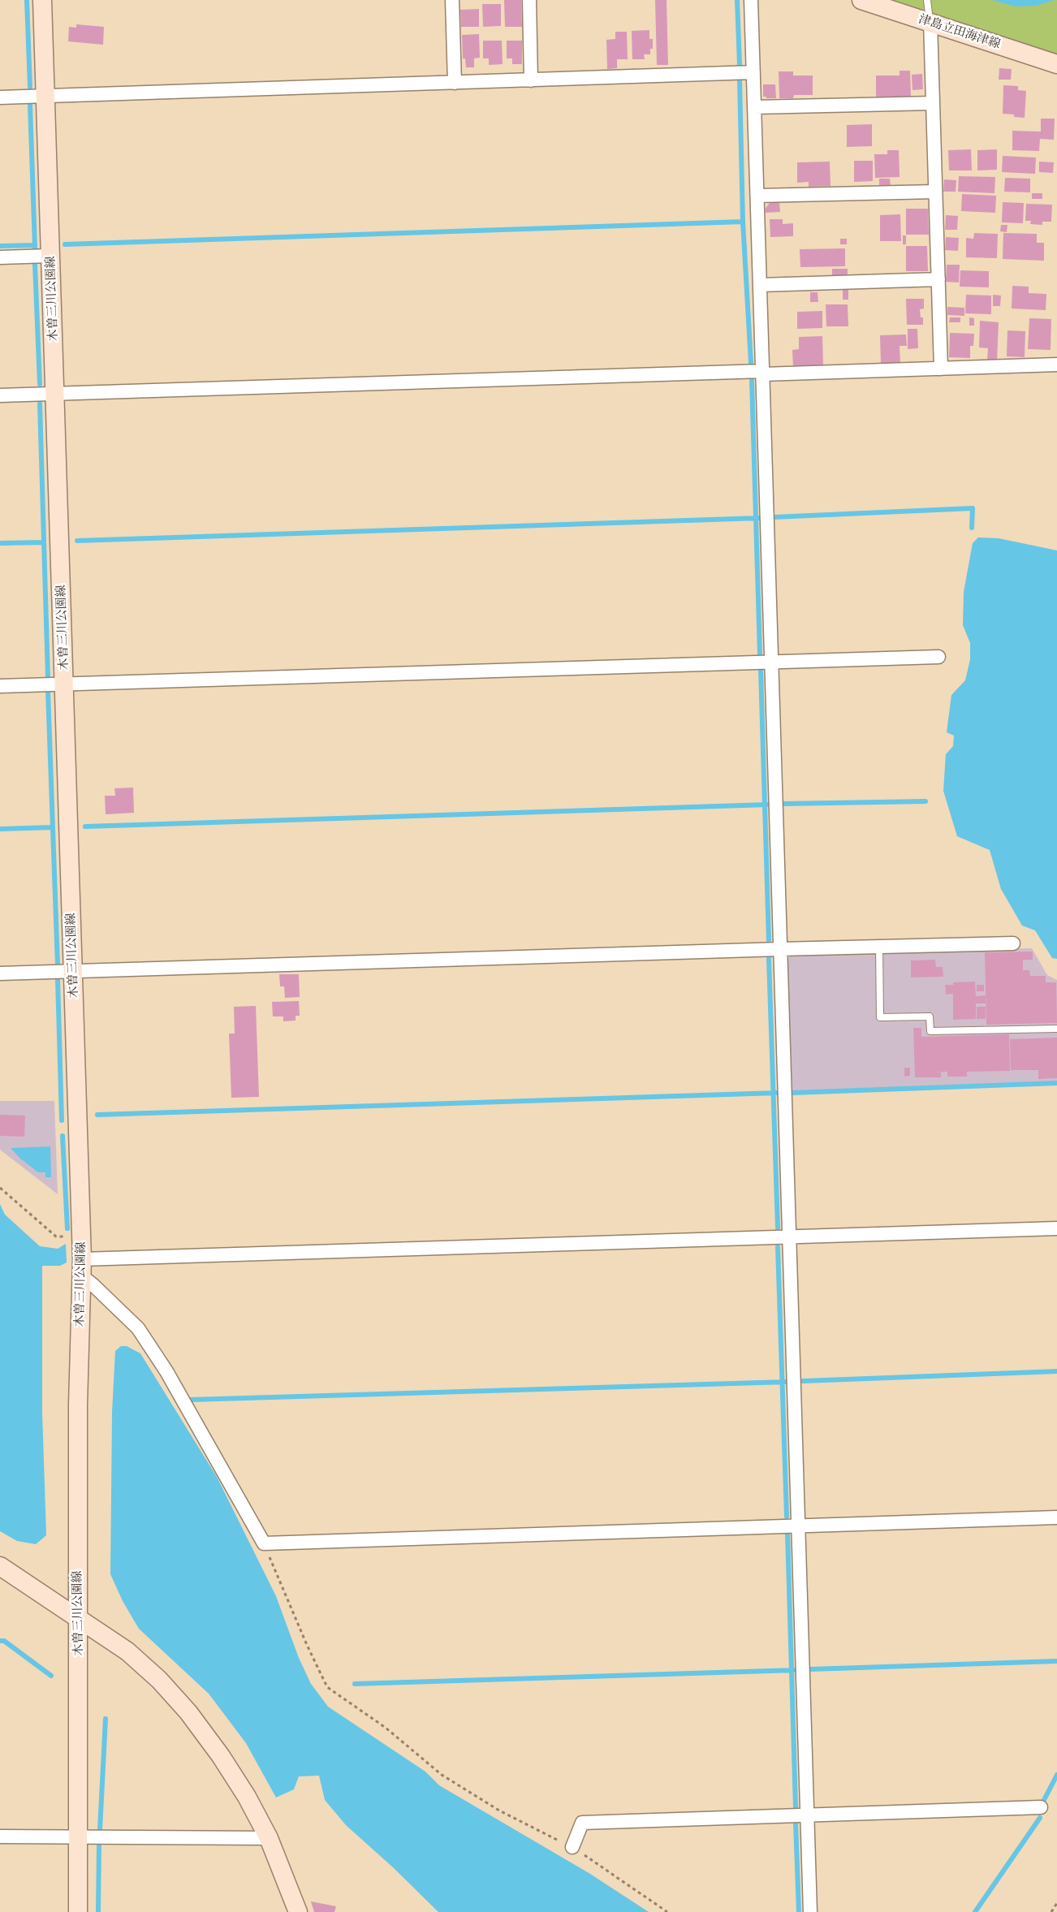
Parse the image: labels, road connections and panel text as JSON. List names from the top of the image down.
{
  "streets": {
    "main road": ["津島立田海津線", "木曽三川公園線"]
  }
}
